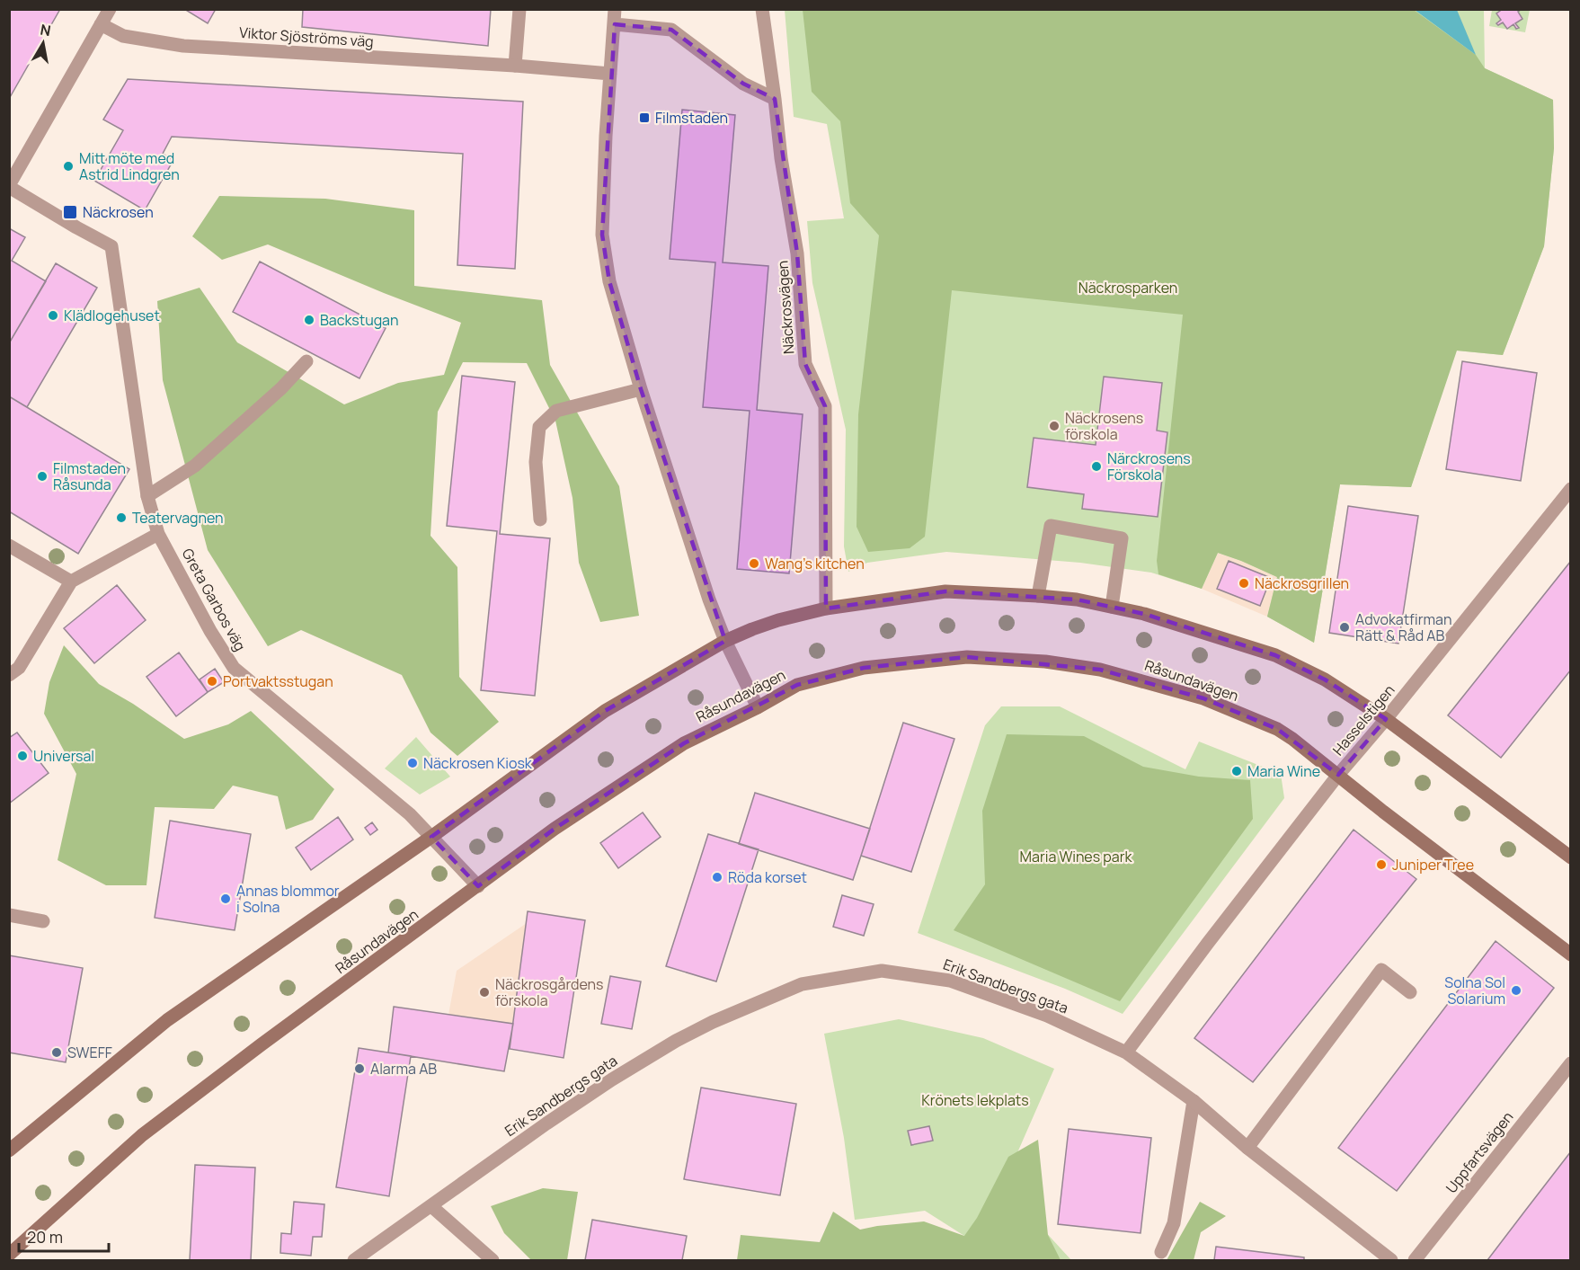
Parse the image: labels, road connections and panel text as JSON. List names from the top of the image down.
{
  "streets": {
    "street": [
      "Viktor Sjöströms väg",
      "Näckrosvägen",
      "Greta Garbos väg",
      "Råsundavägen",
      "Hasselstigen",
      "Erik Sandbergs gata",
      "Uppfartsvägen"
    ]
  },
  "crossings": [
    ["Greta Garbos väg", "Råsundavägen"],
    ["Råsundavägen", "Hasselstigen"],
    ["Hasselstigen", "Erik Sandbergs gata"]
  ],
  "parks": ["Näckrosparken", "Maria Wines park", "Krönets lekplats"],
  "places": {
    "transit": ["Filmstaden", "Näckrosen"],
    "other": [
      "Mitt möte med Astrid Lindgren",
      "Klädlogehuset",
      "Backstugan",
      "Näckrosens förskola",
      "Närckrosens Förskola",
      "Filmstaden Råsunda",
      "Teatervagnen",
      "Wang's kitchen",
      "Näckrosgrillen",
      "Advokatfirman Rätt & Råd AB",
      "Portvaktsstugan",
      "Universal",
      "Näckrosen Kiosk",
      "Maria Wine",
      "Juniper Tree",
      "Röda korset",
      "Annas blommor i Solna",
      "Solna Sol Solarium",
      "Näckrosgårdens förskola",
      "SWEFF",
      "Alarma AB"
    ]
  },
  "scale_bar": "20 m",
  "north": "top"
}
